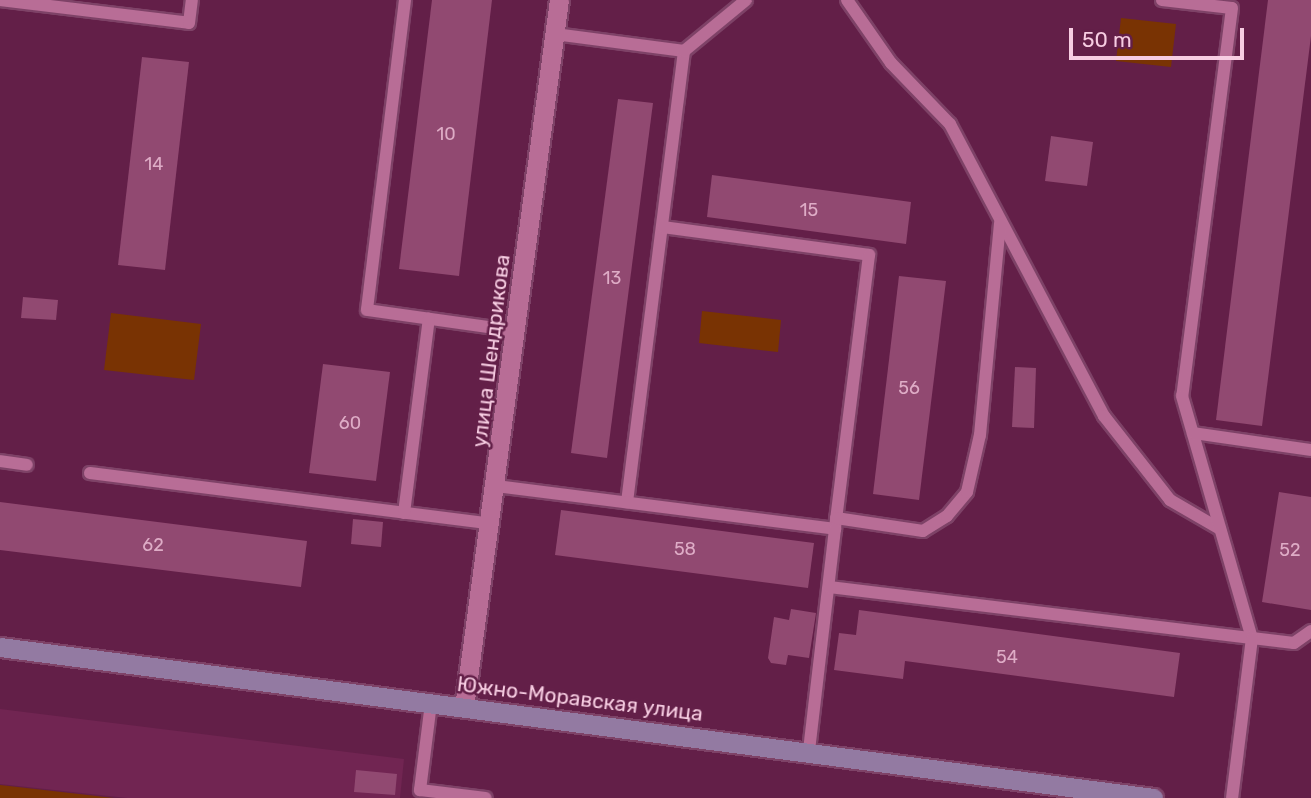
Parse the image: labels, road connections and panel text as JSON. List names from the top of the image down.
{
  "streets": {
    "main road": ["Южно-Моравская улица"],
    "street": ["улица Шендрикова"]
  },
  "crossings": [
    ["улица Шендрикова", "Южно-Моравская улица"]
  ],
  "house_numbers": [
    "10",
    "14",
    "15",
    "13",
    "56",
    "60",
    "62",
    "58",
    "52",
    "54"
  ],
  "scale_bar": "50 m"
}
